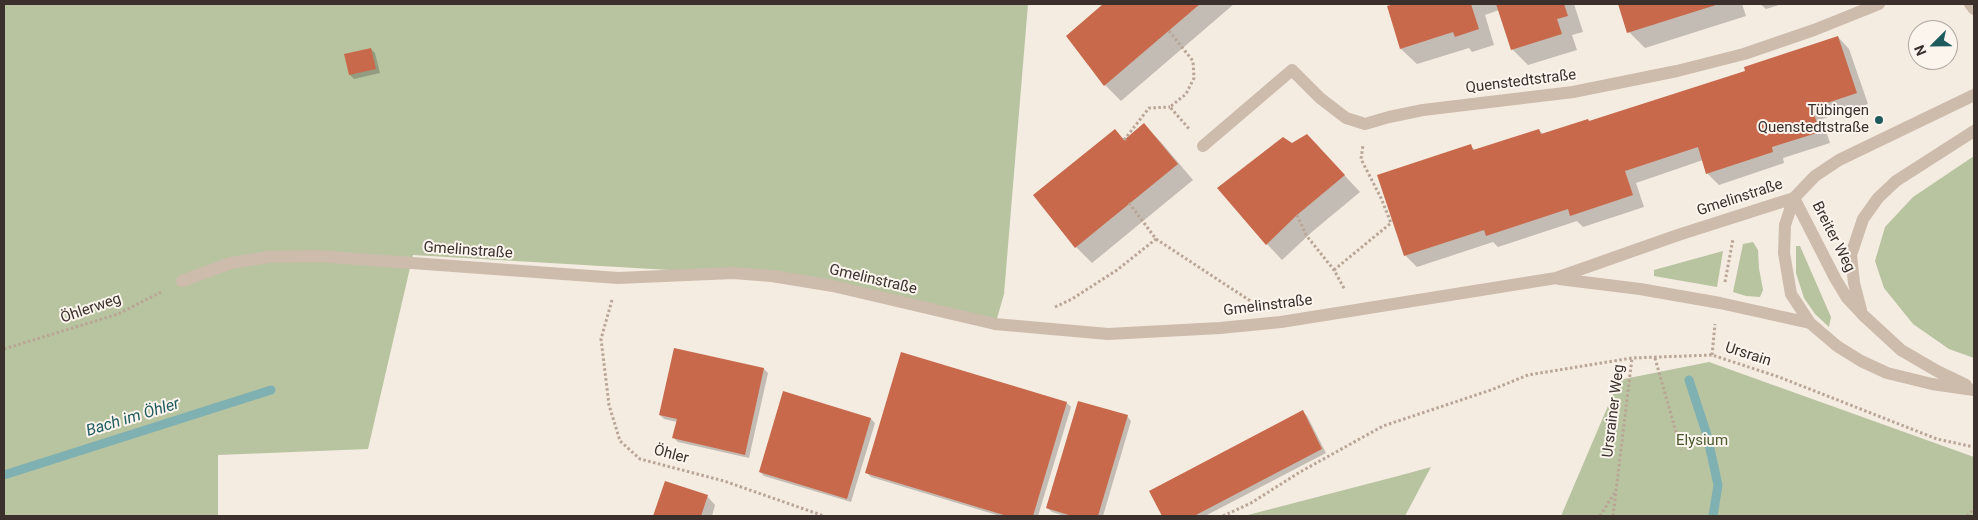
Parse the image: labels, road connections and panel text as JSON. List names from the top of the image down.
{
  "streets": {
    "street": ["Quenstedtstraße", "Gmelinstraße", "Breiter Weg"],
    "path": [
      "Öhlerweg",
      "Ursrain",
      "Ursrainer Weg",
      "Öhler"
    ]
  },
  "crossings": [
    ["Gmelinstraße", "Breiter Weg"],
    ["Gmelinstraße", "Öhlerweg"],
    ["Gmelinstraße", "Öhler"],
    ["Ursrain", "Ursrainer Weg"]
  ],
  "water": ["Bach im Öhler"],
  "parks": ["Elysium"],
  "places": ["Tübingen Quenstedtstraße"],
  "north": "bottom left"
}
